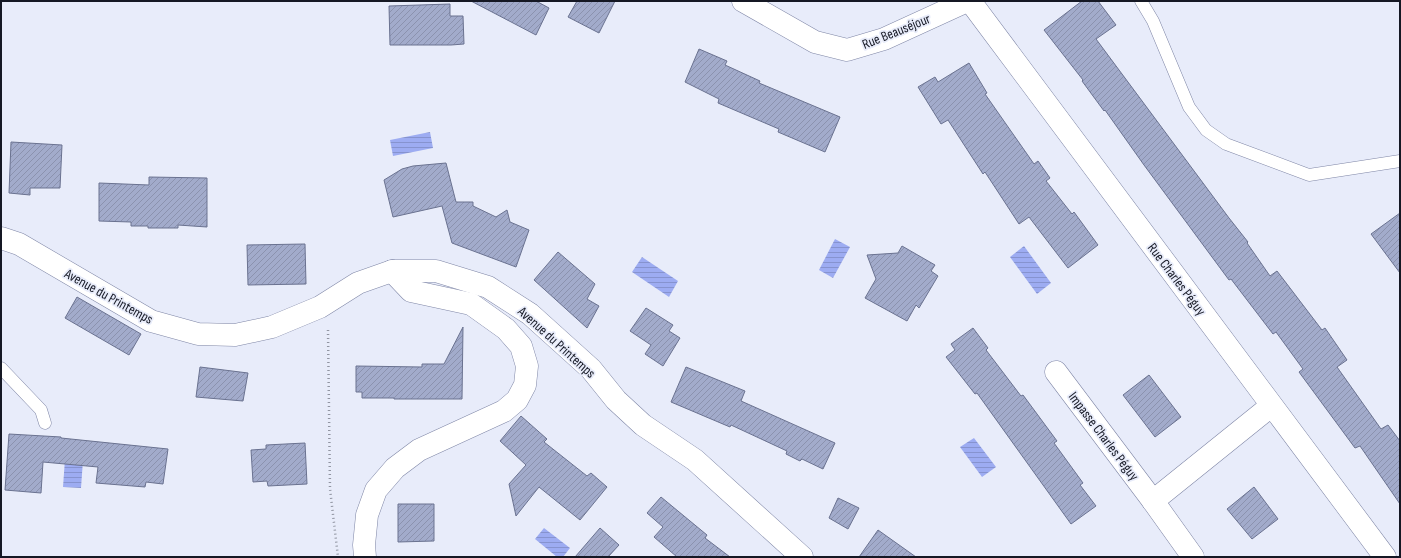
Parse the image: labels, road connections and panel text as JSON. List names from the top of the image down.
{
  "streets": {
    "street": [
      "Rue Beauséjour",
      "Rue Charles Péguy",
      "Avenue du Printemps",
      "Impasse Charles Péguy"
    ]
  },
  "crossings": [
    ["Rue Beauséjour", "Rue Charles Péguy"]
  ]
}
